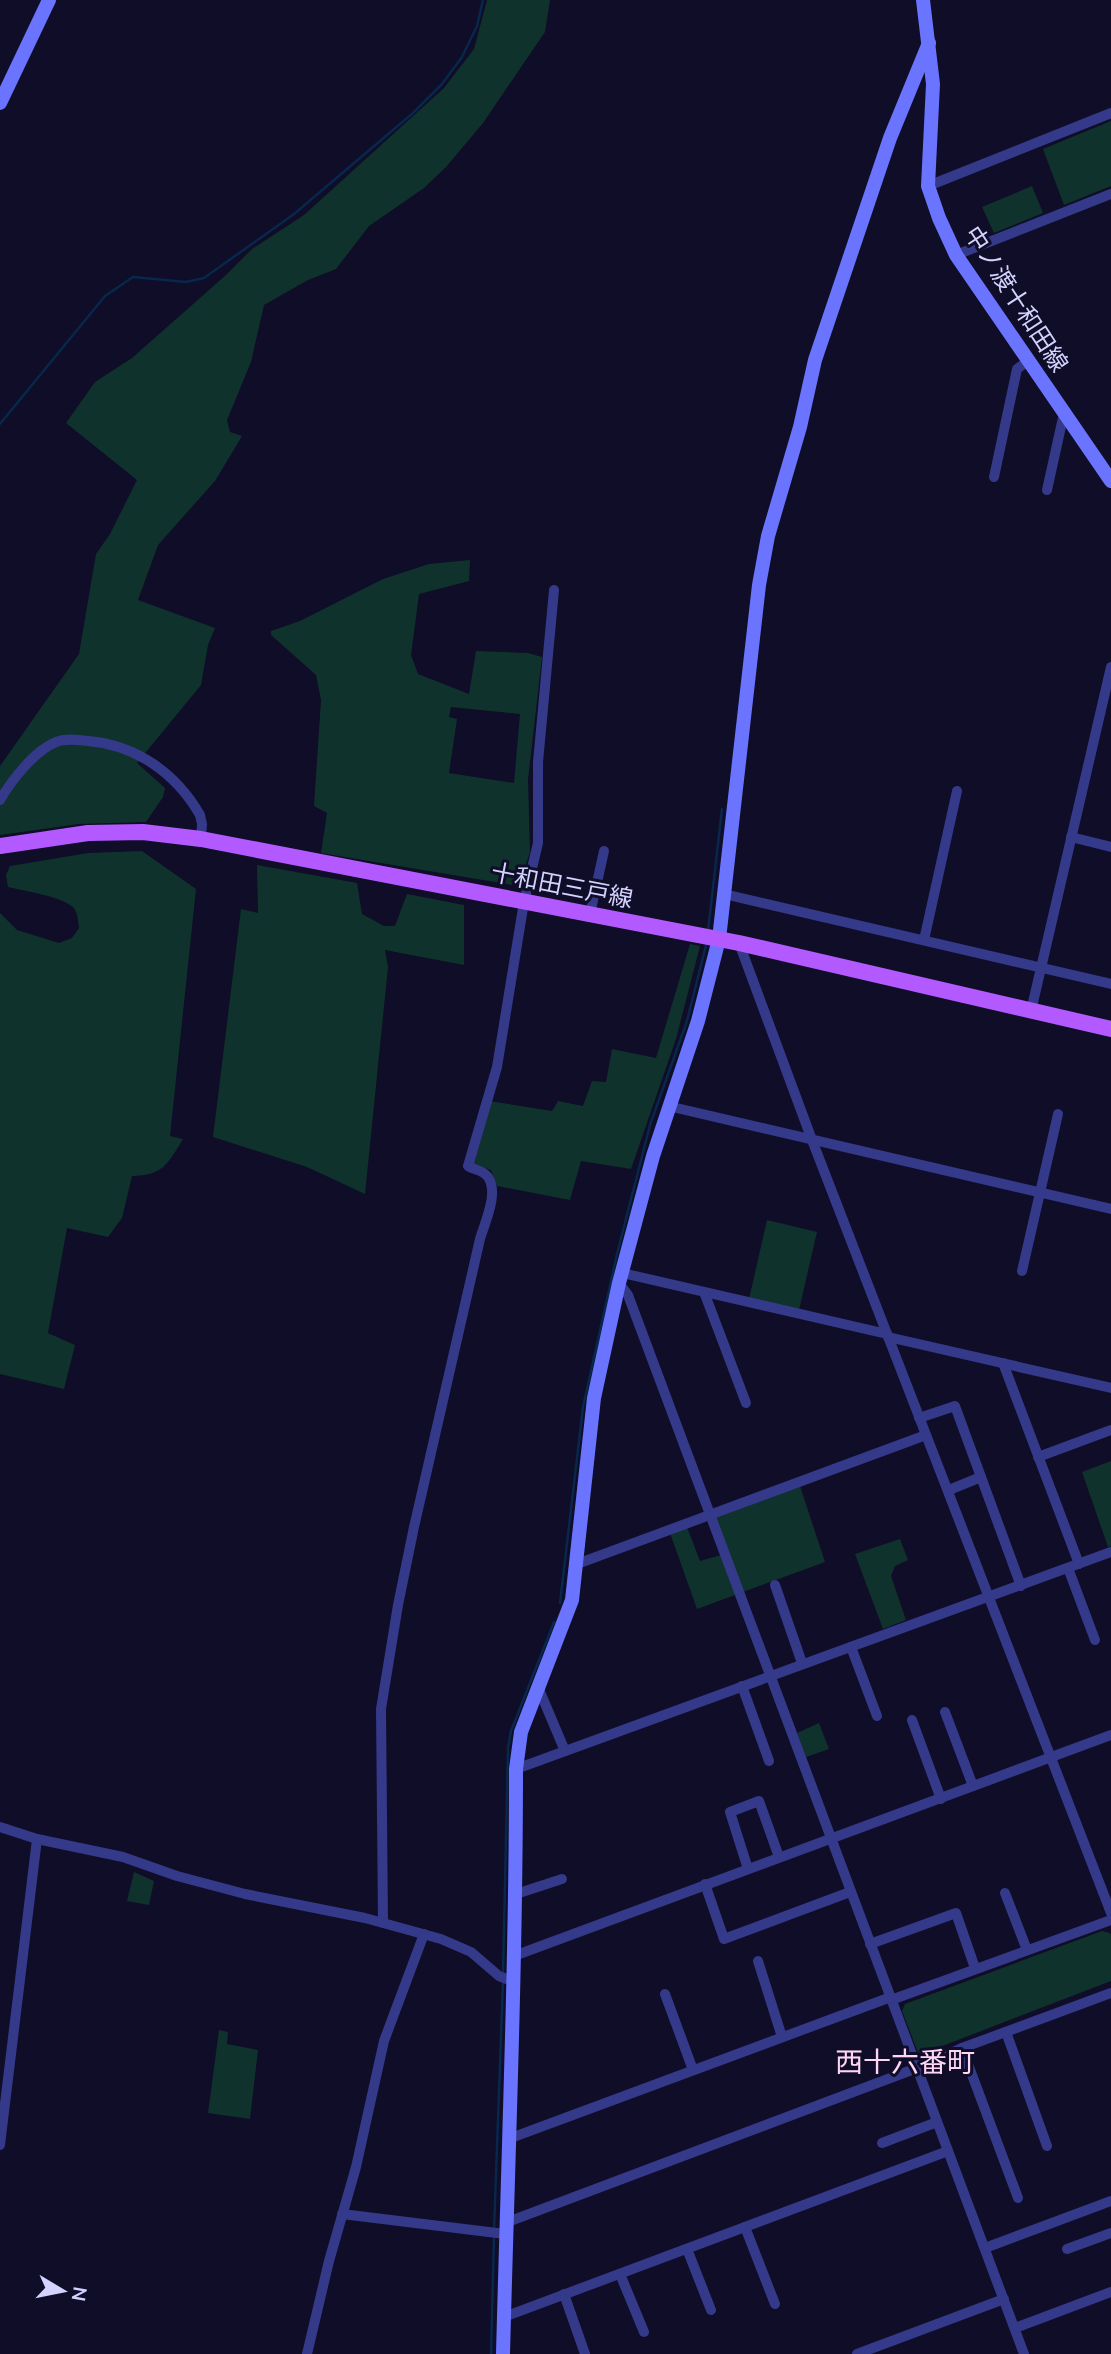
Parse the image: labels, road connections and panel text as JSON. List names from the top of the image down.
{
  "streets": {
    "main road": ["十和田三戸線"],
    "street": ["中ノ渡十和田線"]
  },
  "districts": ["西十六番町"],
  "north": "right"
}
